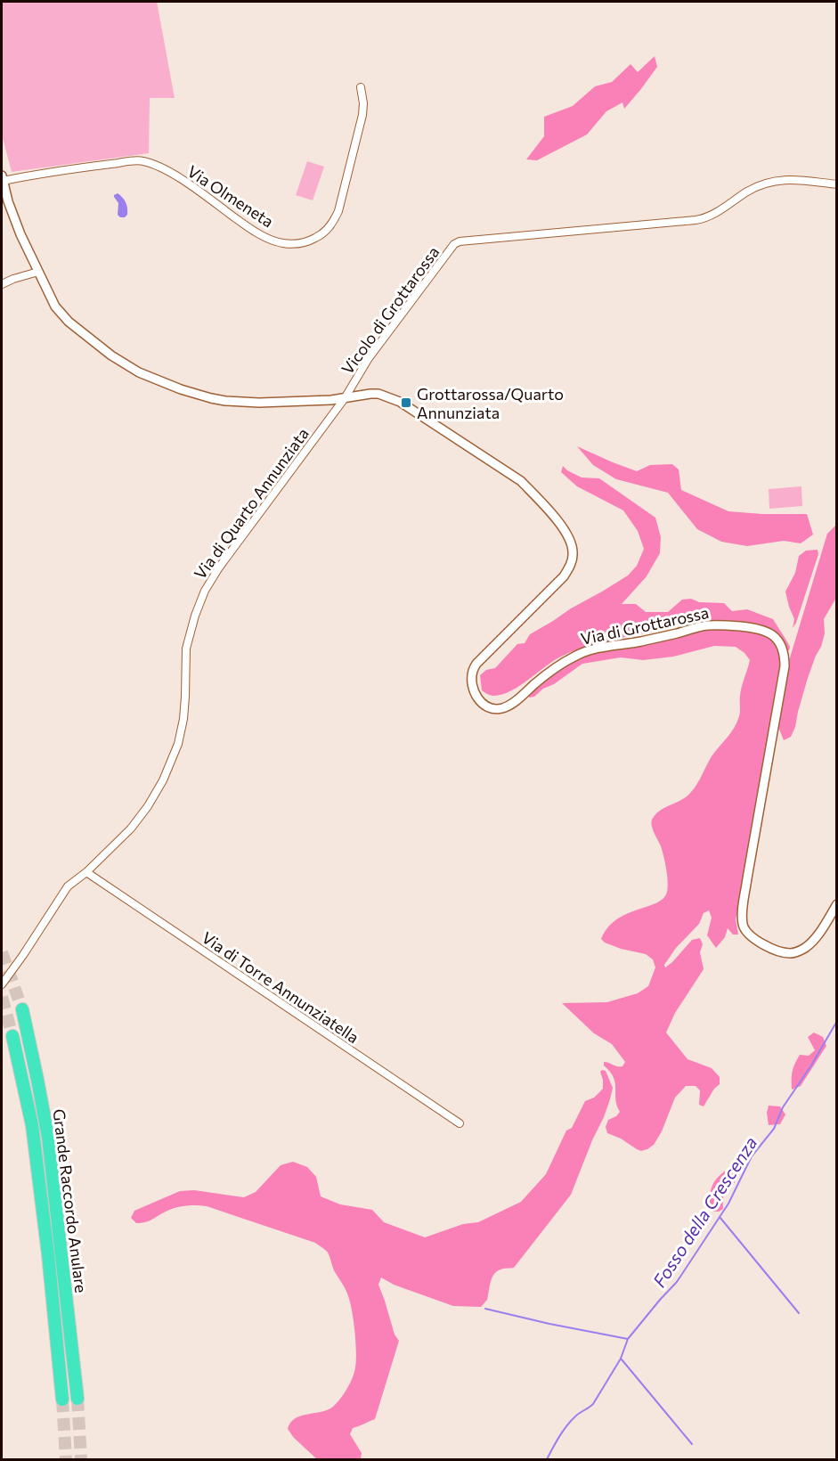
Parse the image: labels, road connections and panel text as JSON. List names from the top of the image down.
{
  "streets": {
    "highway": ["Grande Raccordo Anulare"],
    "street": [
      "Via Olmeneta",
      "Vicolo di Grottarossa",
      "Via di Quarto Annunziata",
      "Via di Grottarossa",
      "Via di Torre Annunziatella"
    ]
  },
  "crossings": [
    ["Via Olmeneta", "Via di Grottarossa"],
    ["Vicolo di Grottarossa", "Via di Quarto Annunziata"],
    ["Vicolo di Grottarossa", "Via di Grottarossa"],
    ["Via di Quarto Annunziata", "Via di Grottarossa"],
    ["Via di Quarto Annunziata", "Via di Torre Annunziatella"]
  ],
  "water": ["Fosso della Crescenza"],
  "places": {
    "transit": ["Grottarossa/Quarto Annunziata"]
  }
}
